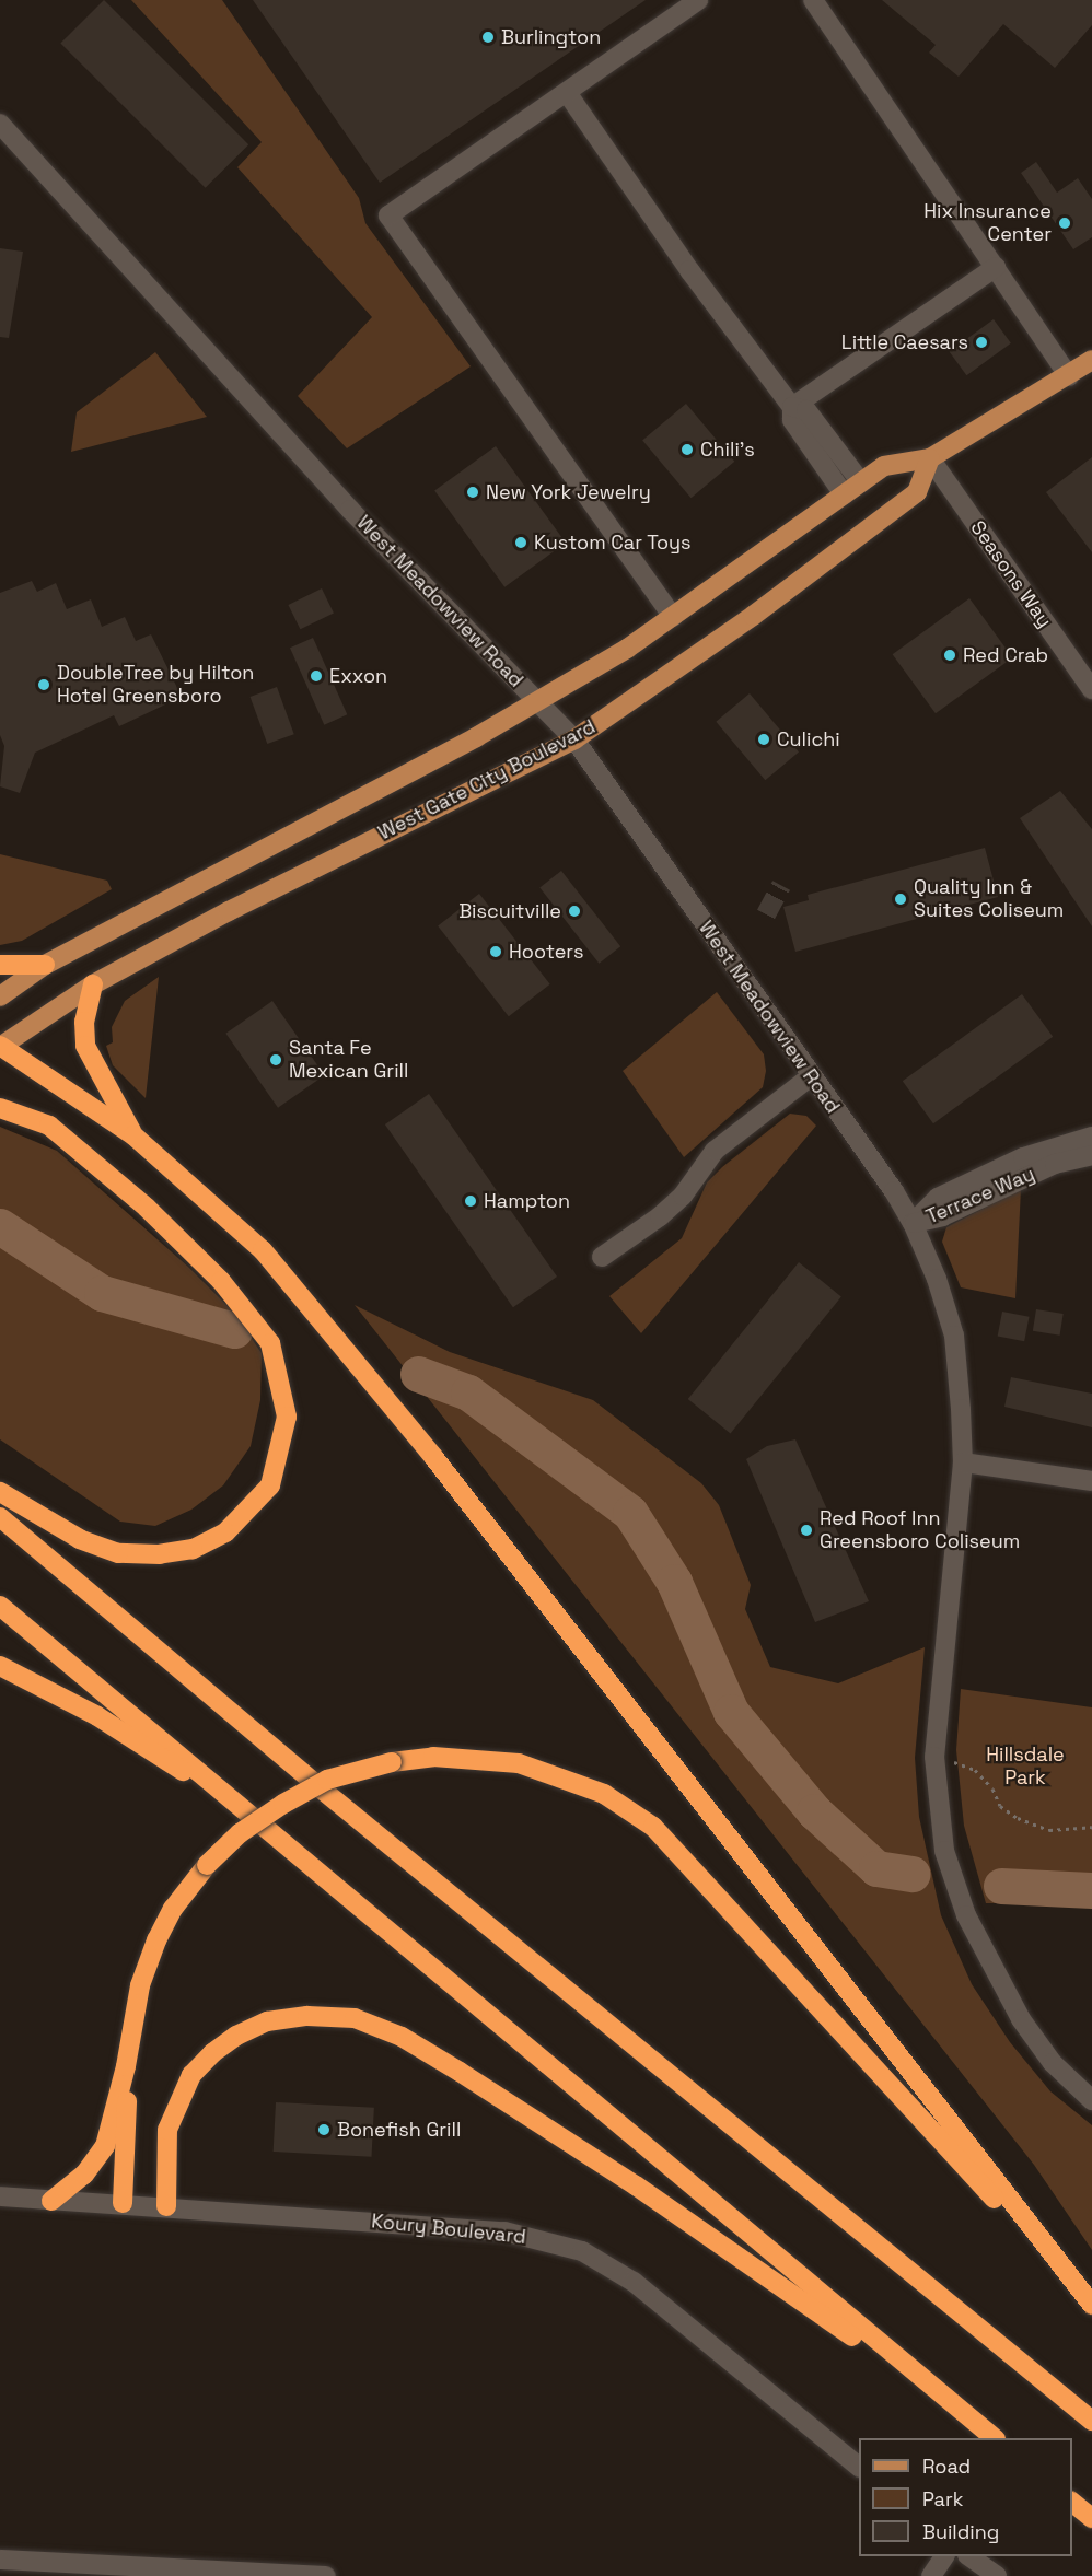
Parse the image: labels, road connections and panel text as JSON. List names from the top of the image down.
{
  "streets": {
    "main road": ["West Gate City Boulevard"],
    "street": [
      "Seasons Way",
      "West Meadowview Road",
      "Terrace Way",
      "Koury Boulevard"
    ]
  },
  "crossings": [
    ["Seasons Way", "West Gate City Boulevard"],
    ["West Meadowview Road", "West Gate City Boulevard"],
    ["West Meadowview Road", "Terrace Way"]
  ],
  "parks": ["Hillsdale Park"],
  "places": [
    "Burlington",
    "Hix Insurance Center",
    "Little Caesars",
    "Chili's",
    "New York Jewelry",
    "Kustom Car Toys",
    "Red Crab",
    "Exxon",
    "DoubleTree by Hilton Hotel Greensboro",
    "Culichi",
    "Quality Inn & Suites Coliseum",
    "Biscuitville",
    "Hooters",
    "Santa Fe Mexican Grill",
    "Hampton",
    "Red Roof Inn Greensboro Coliseum",
    "Bonefish Grill"
  ],
  "legend": ["Road", "Park", "Building"]
}
